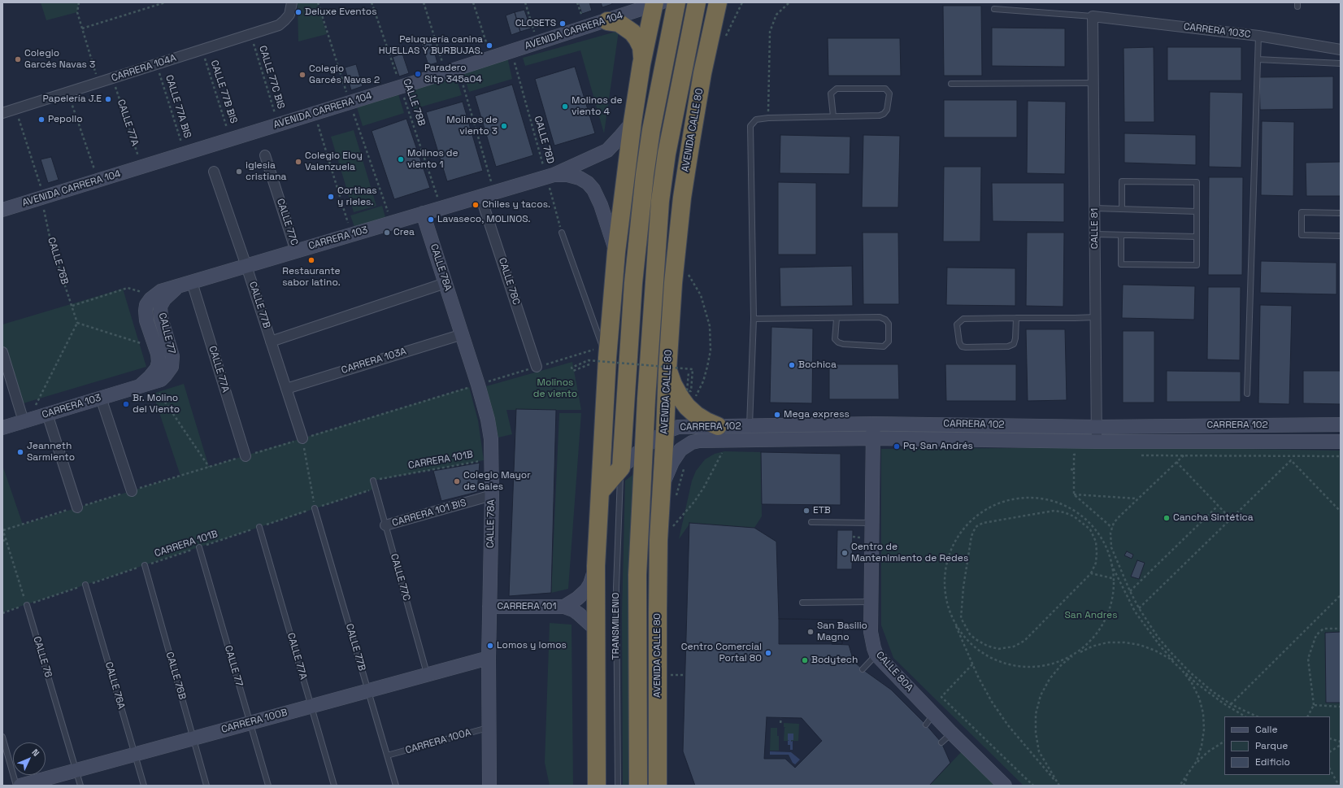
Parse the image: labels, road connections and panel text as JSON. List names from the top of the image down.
{
  "streets": {
    "highway": ["AVENIDA CALLE 80"],
    "street": [
      "AVENIDA CARRERA 104",
      "CARRERA 103C",
      "CARRERA 104A",
      "CALLE 77A",
      "CALLE 77C",
      "CALLE 81",
      "CARRERA 103",
      "CALLE 78A",
      "CALLE 78C",
      "CALLE 77B",
      "CALLE 77",
      "CARRERA 103A",
      "CARRERA 102",
      "CARRERA 101 BIS",
      "CARRERA 101",
      "CALLE 80A",
      "CARRERA 100B"
    ],
    "lane": [
      "CALLE 76B",
      "TRANSMILENIO",
      "CALLE 76",
      "CALLE 76A",
      "CARRERA 100A"
    ],
    "path": [
      "CALLE 77C BIS",
      "CALLE 77B BIS",
      "CALLE 78B",
      "CALLE 77A BIS",
      "CALLE 78D",
      "CARRERA 101B"
    ]
  },
  "crossings": [
    ["AVENIDA CARRERA 104", "CALLE 77C BIS"],
    ["AVENIDA CARRERA 104", "CALLE 77B BIS"],
    ["AVENIDA CARRERA 104", "CALLE 78B"],
    ["AVENIDA CARRERA 104", "CALLE 77A BIS"],
    ["AVENIDA CARRERA 104", "CALLE 77A"],
    ["AVENIDA CARRERA 104", "CALLE 78D"],
    ["AVENIDA CARRERA 104", "CALLE 76B"],
    ["CARRERA 103C", "CALLE 81"],
    ["CARRERA 104A", "CALLE 77C BIS"],
    ["CARRERA 104A", "CALLE 77B BIS"],
    ["CARRERA 104A", "CALLE 77A BIS"],
    ["CARRERA 104A", "CALLE 77A"],
    ["CARRERA 104A", "CALLE 76B"],
    ["CALLE 78B", "CARRERA 103"],
    ["CALLE 77A", "CARRERA 103"],
    ["CALLE 77A", "CALLE 77"],
    ["CALLE 77A", "CARRERA 101B"],
    ["CALLE 77A", "CARRERA 100B"],
    ["AVENIDA CALLE 80", "CARRERA 102"],
    ["CALLE 78D", "CARRERA 103"],
    ["CALLE 77C", "CARRERA 103"],
    ["CALLE 77C", "CARRERA 101B"],
    ["CALLE 77C", "CARRERA 101 BIS"],
    ["CALLE 77C", "CARRERA 100B"],
    ["CALLE 81", "CARRERA 102"],
    ["CARRERA 103", "CALLE 78A"],
    ["CARRERA 103", "CALLE 78C"],
    ["CARRERA 103", "CALLE 77B"],
    ["CARRERA 103", "CALLE 77"],
    ["CALLE 76B", "CARRERA 101B"],
    ["CALLE 76B", "CARRERA 100B"],
    ["CALLE 78A", "CARRERA 103A"],
    ["CALLE 78A", "CARRERA 101B"],
    ["CALLE 78A", "CARRERA 101 BIS"],
    ["CALLE 78A", "CARRERA 101"],
    ["CALLE 78A", "CARRERA 100B"],
    ["CALLE 78A", "CARRERA 100A"],
    ["CALLE 77B", "CARRERA 103A"],
    ["CALLE 77B", "CARRERA 101B"],
    ["CALLE 77B", "CARRERA 100B"],
    ["CALLE 77B", "CARRERA 100A"],
    ["CALLE 77", "CARRERA 101B"],
    ["CALLE 77", "CARRERA 100B"],
    ["CARRERA 102", "TRANSMILENIO"],
    ["CARRERA 102", "CALLE 80A"],
    ["CARRERA 101B", "CALLE 76"],
    ["CARRERA 101B", "CALLE 76A"],
    ["CALLE 76", "CARRERA 100B"],
    ["CALLE 76A", "CARRERA 100B"]
  ],
  "parks": ["Molinos de viento", "San Andres"],
  "places": [
    "Deluxe Eventos",
    "CLOSETS",
    "Peluquería canina HUELLAS Y BURBUJAS.",
    "Colegio Garcés Navas 3",
    "Paradero Sitp 345a04",
    "Colegio Garcés Navas 2",
    "Papelería J.E",
    "Molinos de viento 4",
    "Pepollo",
    "Molinos de viento 3",
    "Molinos de viento 1",
    "Colegio Eloy Valenzuela",
    "iglesia cristiana",
    "Cortinas y rieles.",
    "Chiles y tacos.",
    "Lavaseco, MOLINOS.",
    "Crea",
    "Restaurante sabor latino.",
    "Bochica",
    "Br. Molino del Viento",
    "Mega express",
    "Pq. San Andrés",
    "Jeanneth Sarmiento",
    "Colegio Mayor de Gales",
    "ETB",
    "Cancha Sintética",
    "Centro de Mantenimiento de Redes",
    "San Basilio Magno",
    "Lomos y lomos",
    "Centro Comercial Portal 80",
    "Bodytech"
  ],
  "legend": ["Calle", "Parque", "Edificio"],
  "north": "top right"
}
